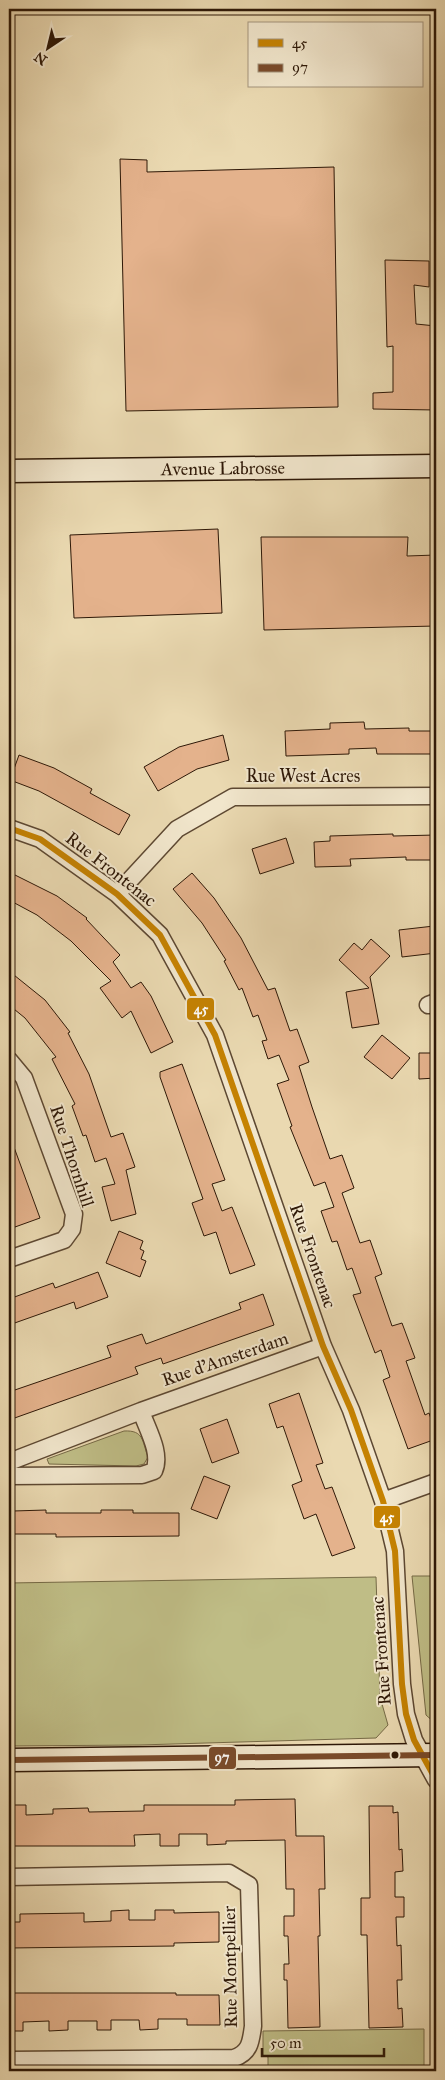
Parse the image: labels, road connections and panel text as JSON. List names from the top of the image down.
{
  "streets": {
    "street": [
      "Avenue Labrosse",
      "Rue West Acres",
      "Rue Frontenac",
      "Rue Thornhill",
      "Rue d'Amsterdam",
      "Rue Montpellier"
    ]
  },
  "crossings": [
    ["Rue West Acres", "Rue Frontenac"],
    ["Rue Frontenac", "Rue d'Amsterdam"]
  ],
  "lines": ["transit line 45", "transit line 97"],
  "legend": ["45", "97"],
  "scale_bar": "50 m",
  "north": "bottom left"
}
